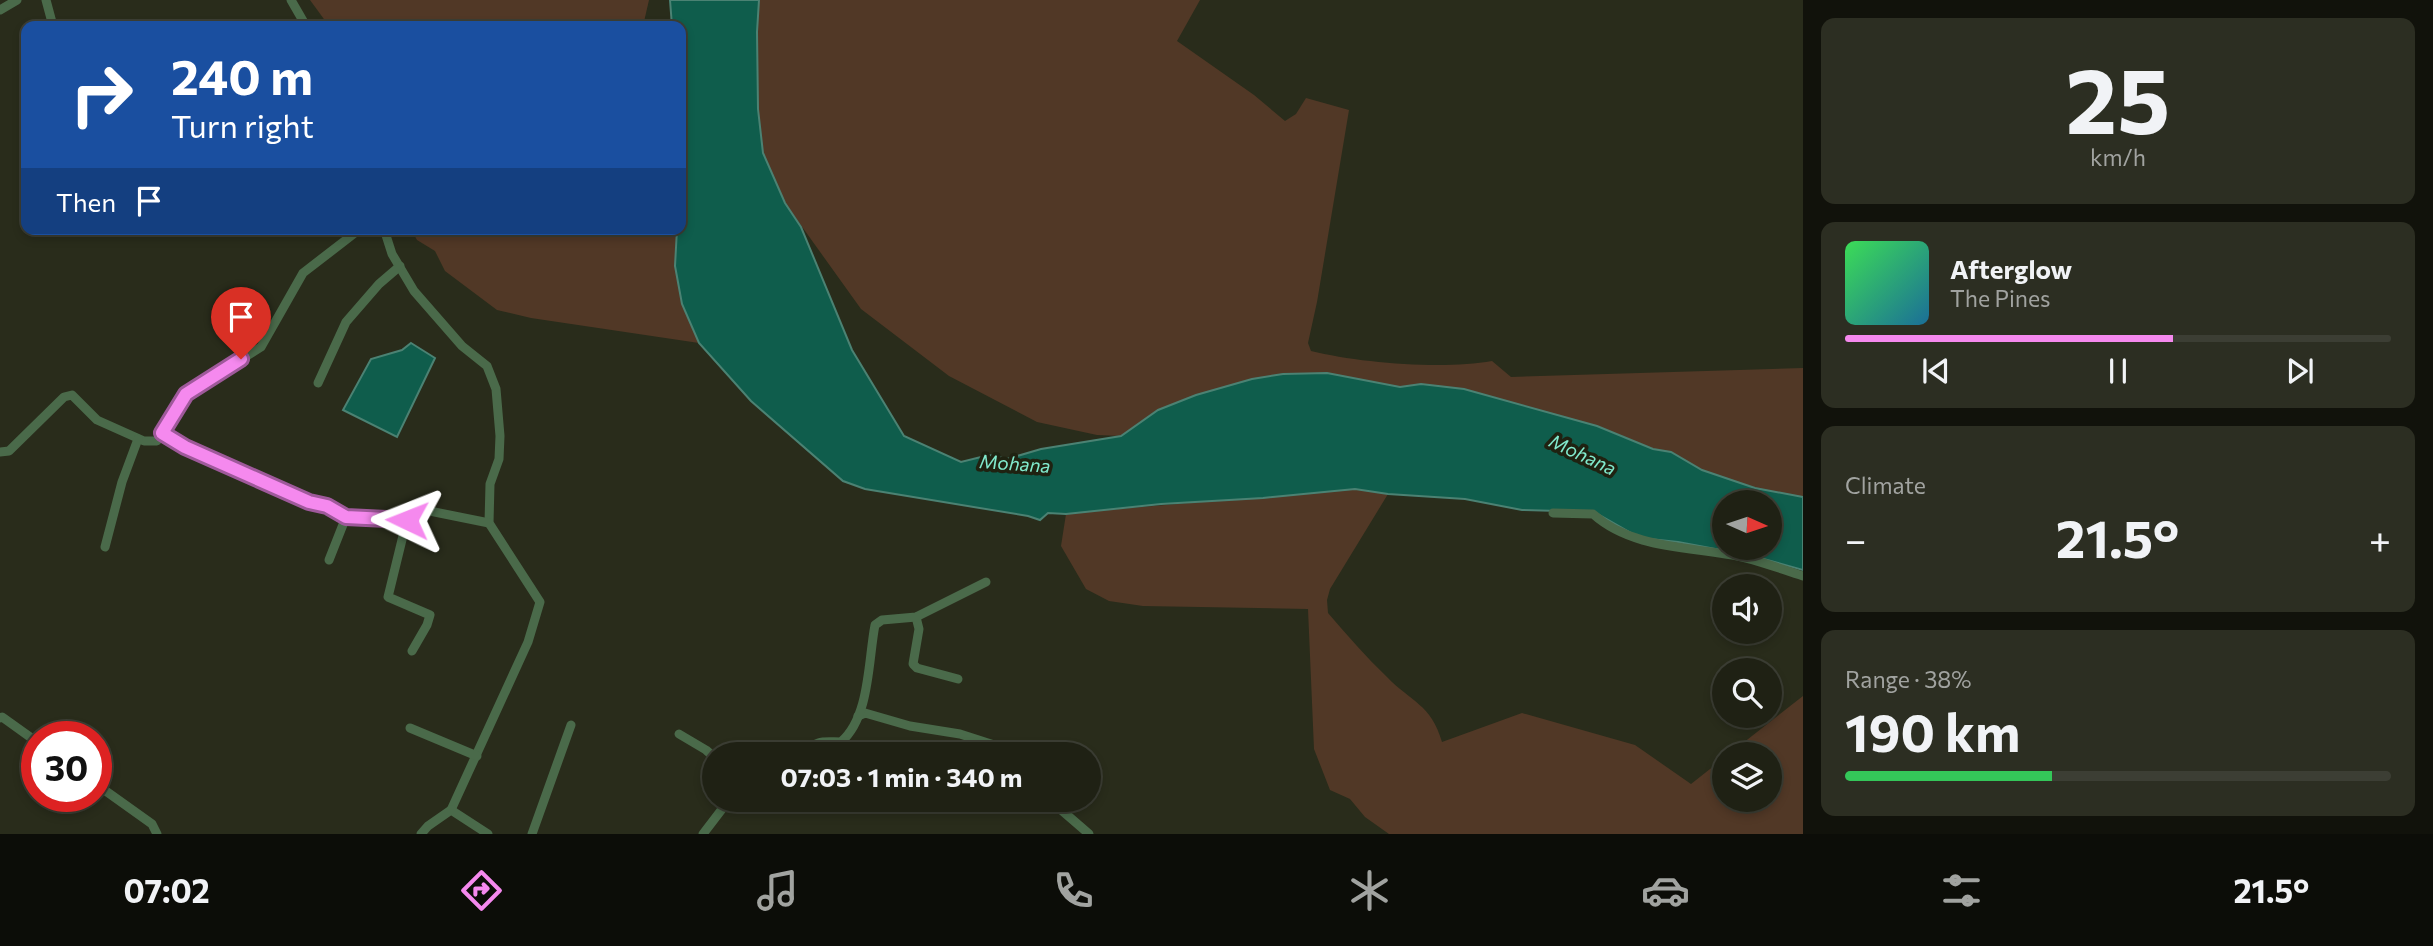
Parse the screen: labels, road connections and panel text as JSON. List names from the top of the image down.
{
  "water": ["Mohana"],
  "north": "right",
  "page": {
    "tile": [
      ["25", "km/h"],
      "Climate",
      ["Range · 38%", "190 km"]
    ],
    "turn": ["240 m", "Turn right"],
    "then": "Then",
    "song": ["Afterglow", "The Pines"],
    "heat": ["−", "21.5°", "+"],
    "limit": "30",
    "trip": "07:03 · 1 min · 340 m",
    "tabs": ["07:02", "21.5°"]
  }
}
